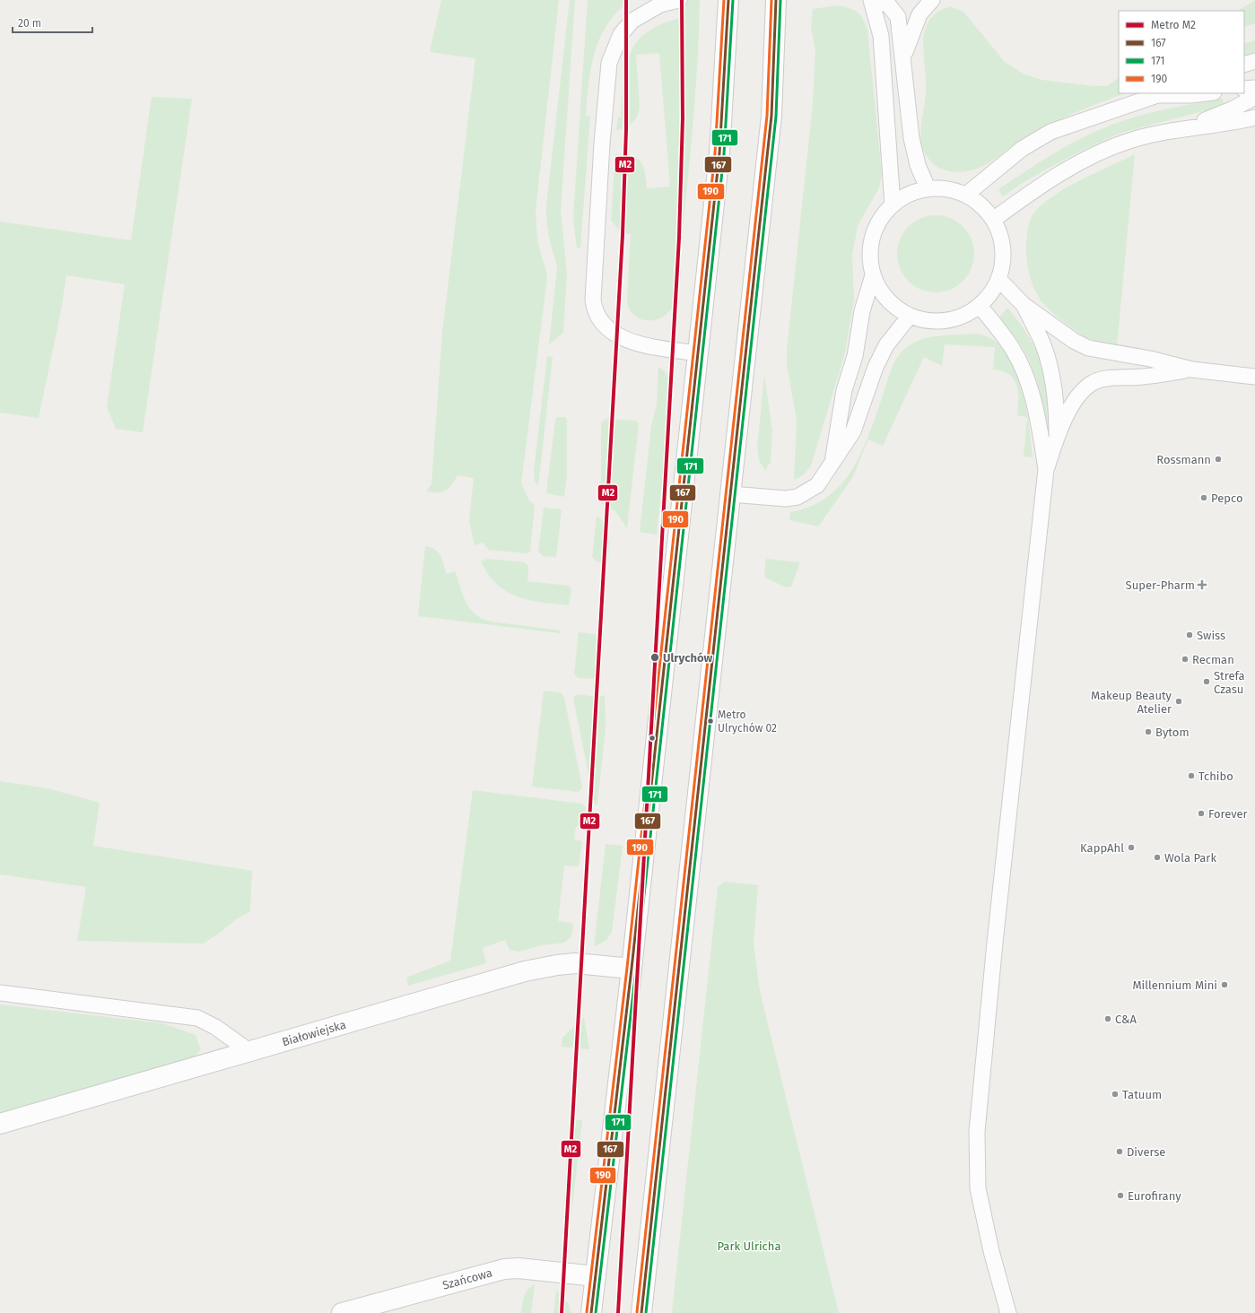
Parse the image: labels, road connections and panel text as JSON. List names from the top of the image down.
{
  "streets": {
    "main road": ["Białowiejska", "Szańcowa"]
  },
  "parks": ["Park Ulricha"],
  "places": {
    "other": [
      "Rossmann",
      "Pepco",
      "Swiss",
      "Ulrychów",
      "Recman",
      "Strefa Czasu",
      "Makeup Beauty Atelier",
      "Metro Ulrychów 02",
      "Bytom",
      "Tchibo",
      "Forever",
      "KappAhl",
      "Wola Park",
      "Millennium Mini",
      "C&A",
      "Tatuum",
      "Diverse",
      "Eurofirany"
    ],
    "health": ["Super-Pharm"]
  },
  "lines": [
    "metro line M2",
    "transit line 167",
    "transit line 171",
    "transit line 190"
  ],
  "legend": [
    "Metro M2",
    "167",
    "171",
    "190"
  ],
  "scale_bar": "20 m"
}
